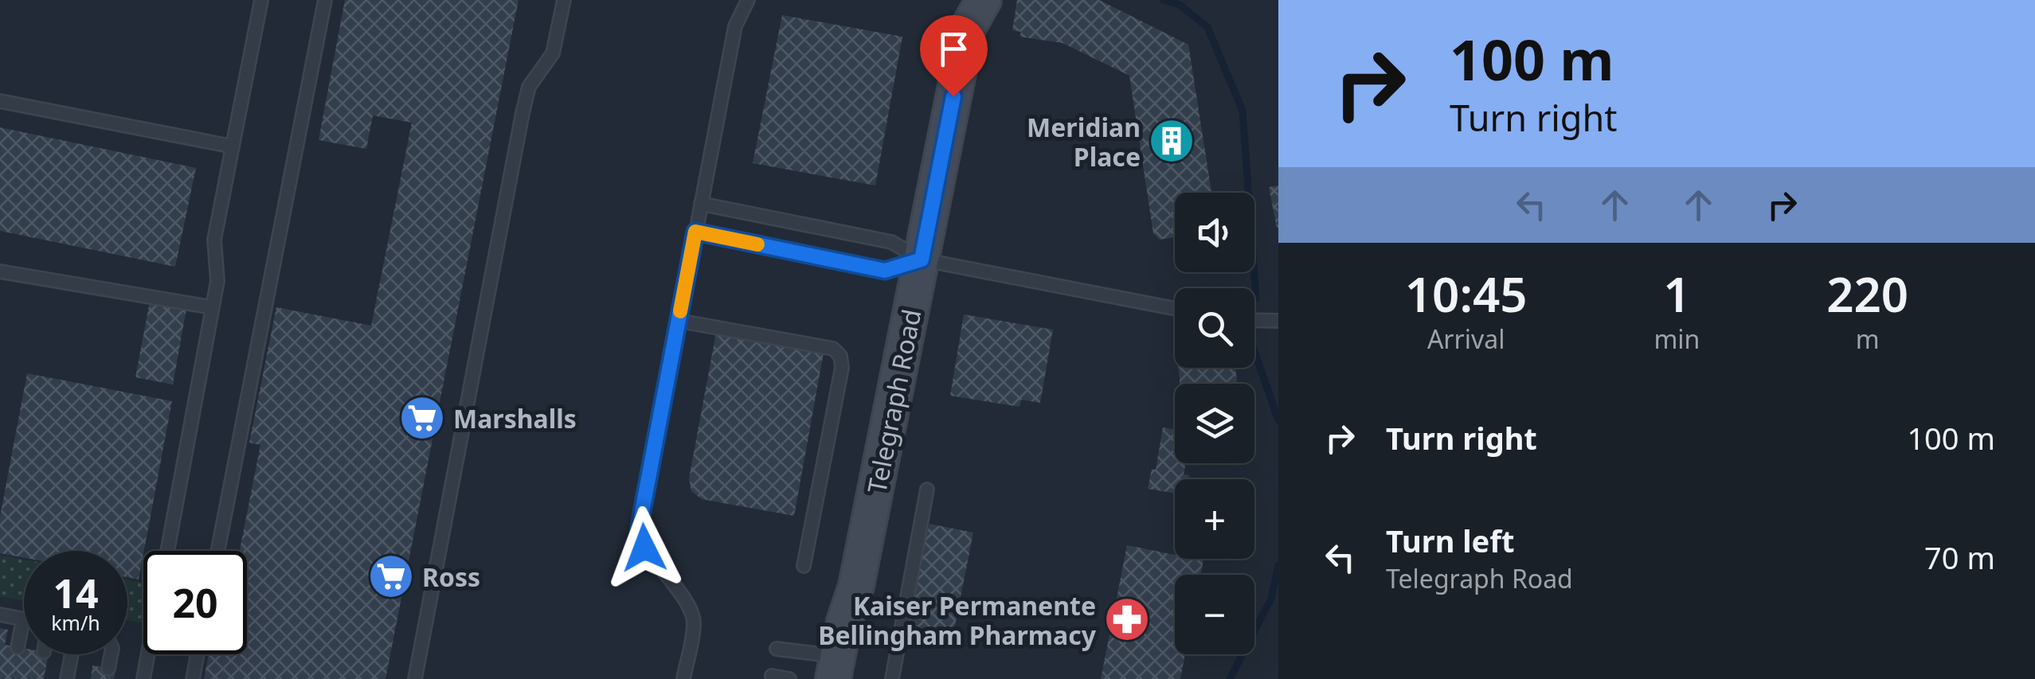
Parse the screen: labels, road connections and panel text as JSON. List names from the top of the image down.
{
  "streets": {
    "street": ["Telegraph Road"]
  },
  "places": {
    "building": ["Meridian Place"],
    "supermarket": ["Marshalls", "Ross"],
    "pharmacy": ["Kaiser Permanente Bellingham Pharmacy"]
  },
  "page": {
    "turn": ["100 m", "Turn right"],
    "map_buttons": ["+", "−"],
    "eta": [
      "10:45",
      "Arrival",
      "1",
      "min",
      "220",
      "m"
    ],
    "list": [
      {
        "name": "Turn right",
        "value": "100 m"
      },
      {
        "name": "Turn left",
        "note": "Telegraph Road",
        "value": "70 m"
      }
    ],
    "speed": "14 km/h",
    "limit": "20"
  }
}
